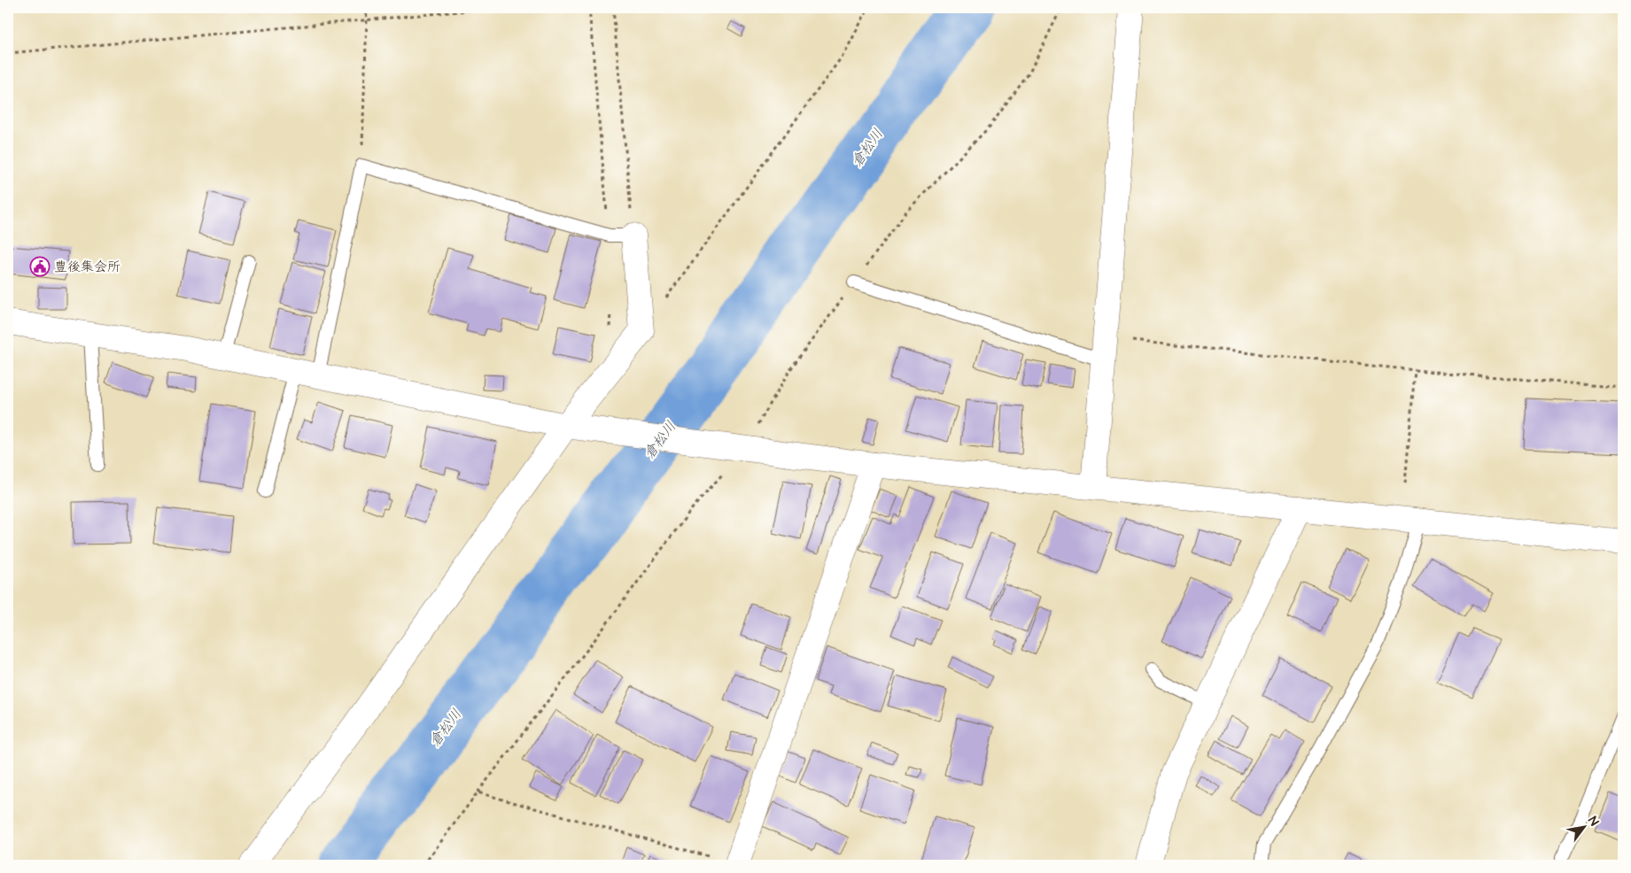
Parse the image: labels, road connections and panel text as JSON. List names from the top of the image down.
{
  "water": ["倉松川"],
  "places": {
    "public building": ["豊後集会所"]
  },
  "north": "top right"
}
